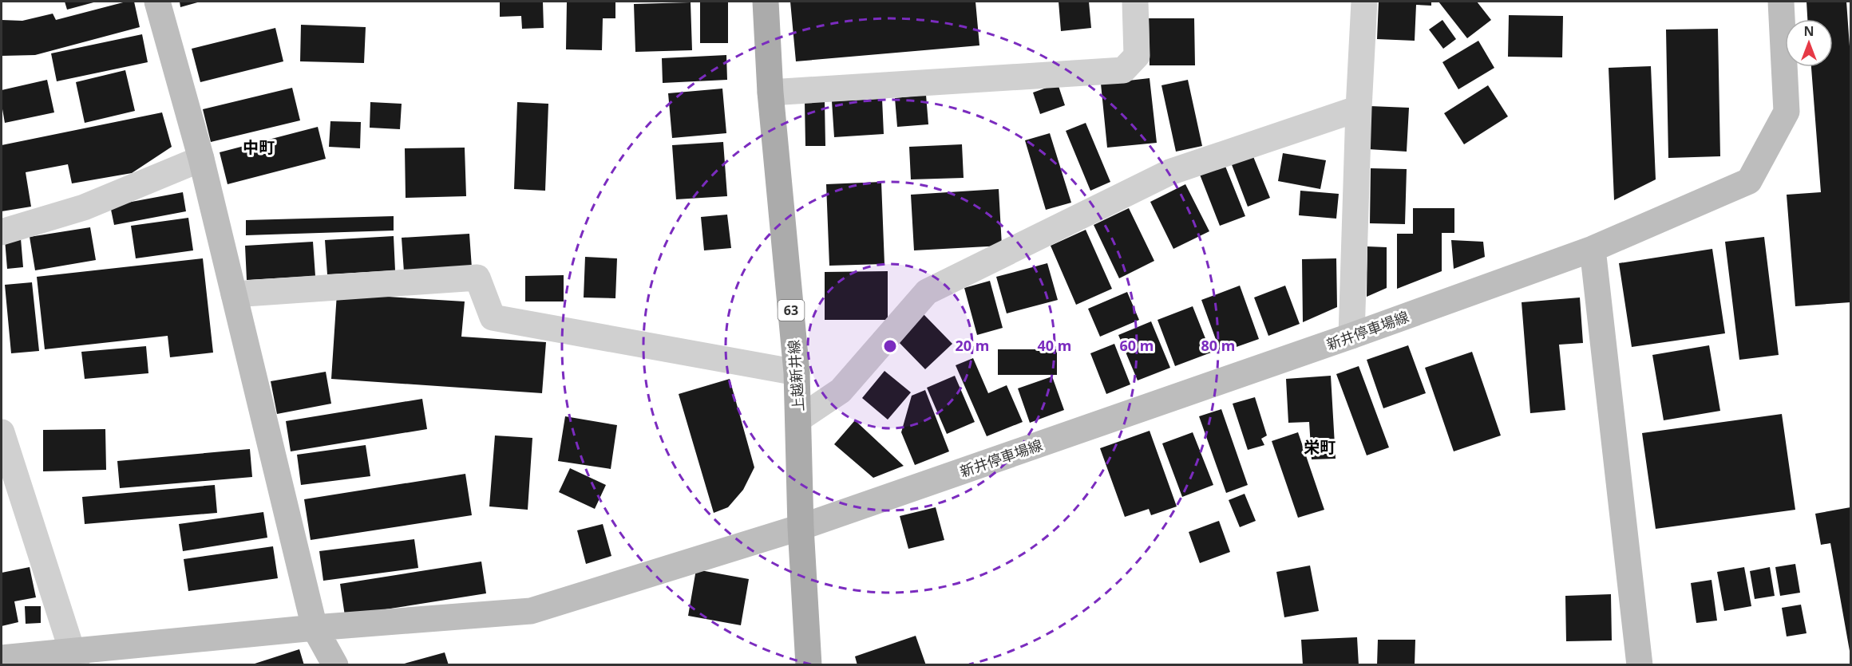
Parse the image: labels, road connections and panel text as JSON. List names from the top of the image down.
{
  "streets": {
    "main road": ["63", "上越新井線"],
    "street": ["新井停車場線"]
  },
  "crossings": [
    ["新井停車場線", "上越新井線"]
  ],
  "districts": ["中町", "栄町"],
  "north": "top",
  "rings": [
    "20 m",
    "40 m",
    "60 m",
    "80 m"
  ]
}
